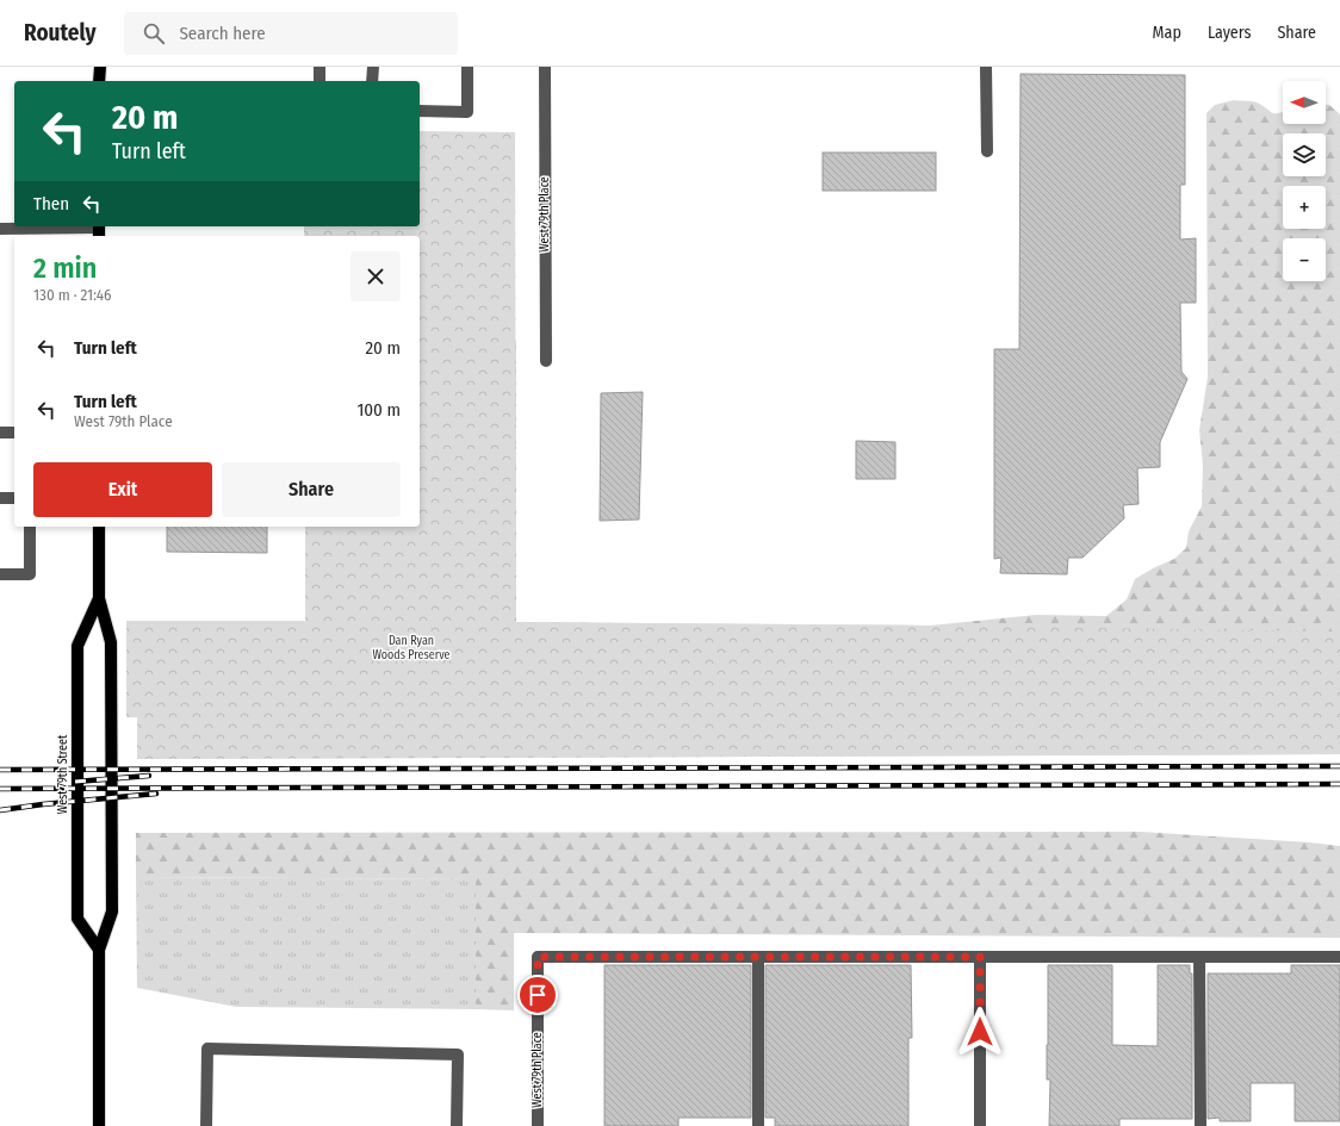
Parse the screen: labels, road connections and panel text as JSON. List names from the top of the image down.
{
  "streets": {
    "main road": ["West 79th Street"],
    "street": ["West 79th Place"]
  },
  "parks": ["Dan Ryan Woods Preserve"],
  "north": "left",
  "page": {
    "header": "Routely",
    "search": "Search here",
    "nav": ["Map", "Layers", "Share"],
    "map_buttons": ["+", "−"],
    "turn": ["20 m", "Turn left"],
    "then": "Then",
    "heading": ["2 min", "130 m · 21:46"],
    "list": [
      {
        "name": "Turn left",
        "value": "20 m"
      },
      {
        "name": "Turn left",
        "note": "West 79th Place",
        "value": "100 m"
      }
    ],
    "buttons": ["Exit", "Share"]
  }
}
